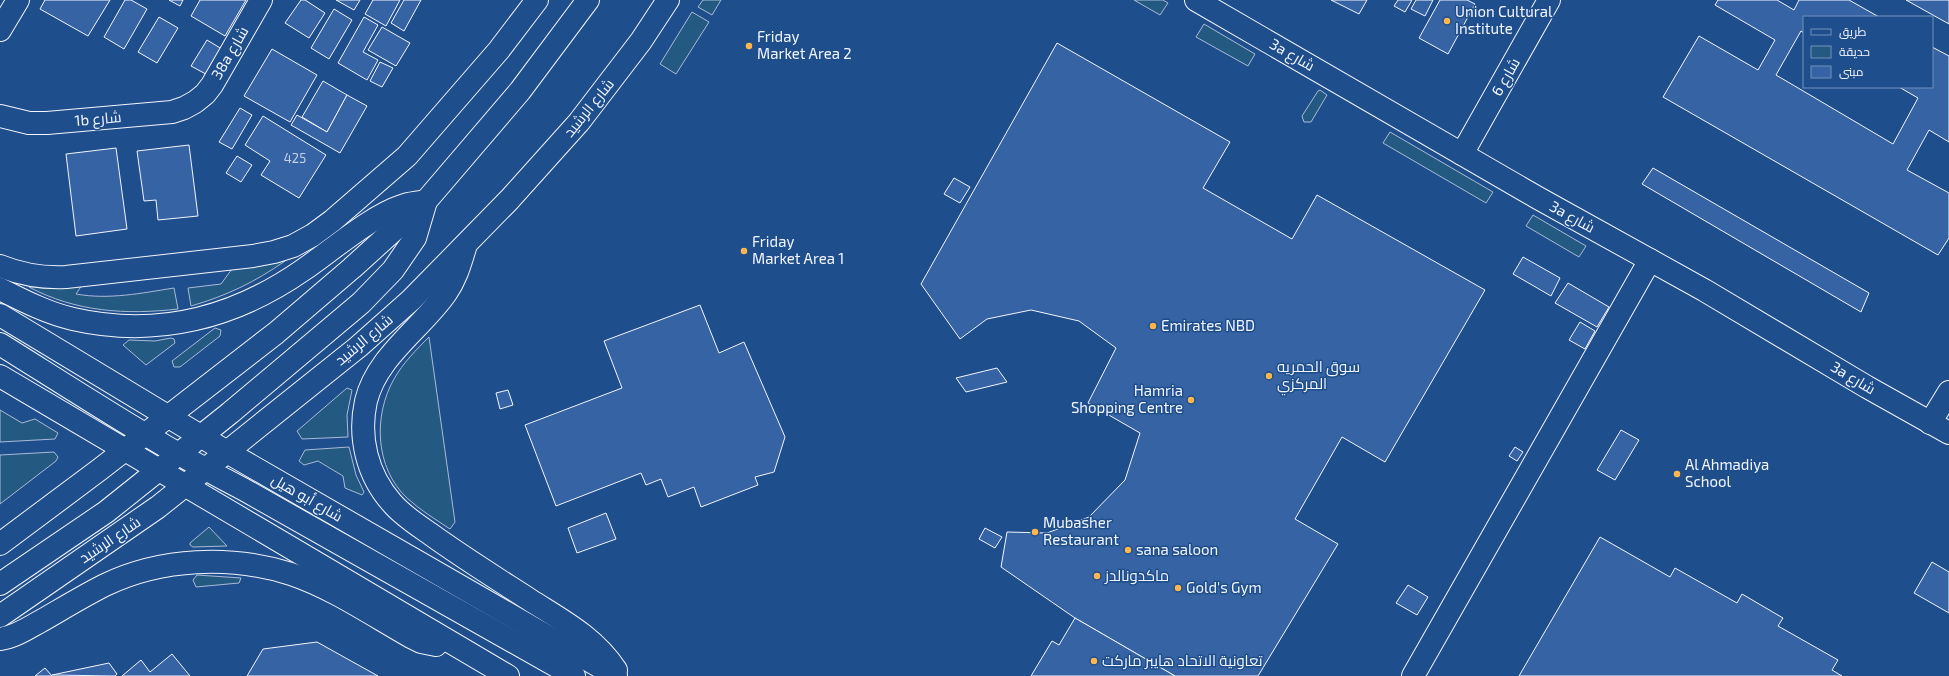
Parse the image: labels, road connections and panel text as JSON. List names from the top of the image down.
{
  "streets": {
    "main road": [
      "38a شارع",
      "3a شارع",
      "شارع 6",
      "شارع الرشيد",
      "1b شارع",
      "شارع أبو هيل"
    ]
  },
  "crossings": [
    ["38a شارع", "1b شارع"],
    ["3a شارع", "شارع 6"],
    ["شارع الرشيد", "شارع أبو هيل"]
  ],
  "places": [
    "Union Cultural Institute",
    "Friday Market Area 2",
    "Friday Market Area 1",
    "Emirates NBD",
    "سوق الحمريه المركزي",
    "Hamria Shopping Centre",
    "Al Ahmadiya School",
    "Mubasher Restaurant",
    "sana saloon",
    "ماكدونالدز",
    "Gold's Gym",
    "تعاونية الاتحاد هايبر ماركت"
  ],
  "house_numbers": ["425"],
  "legend": ["طريق", "حديقة", "مبنى"]
}
